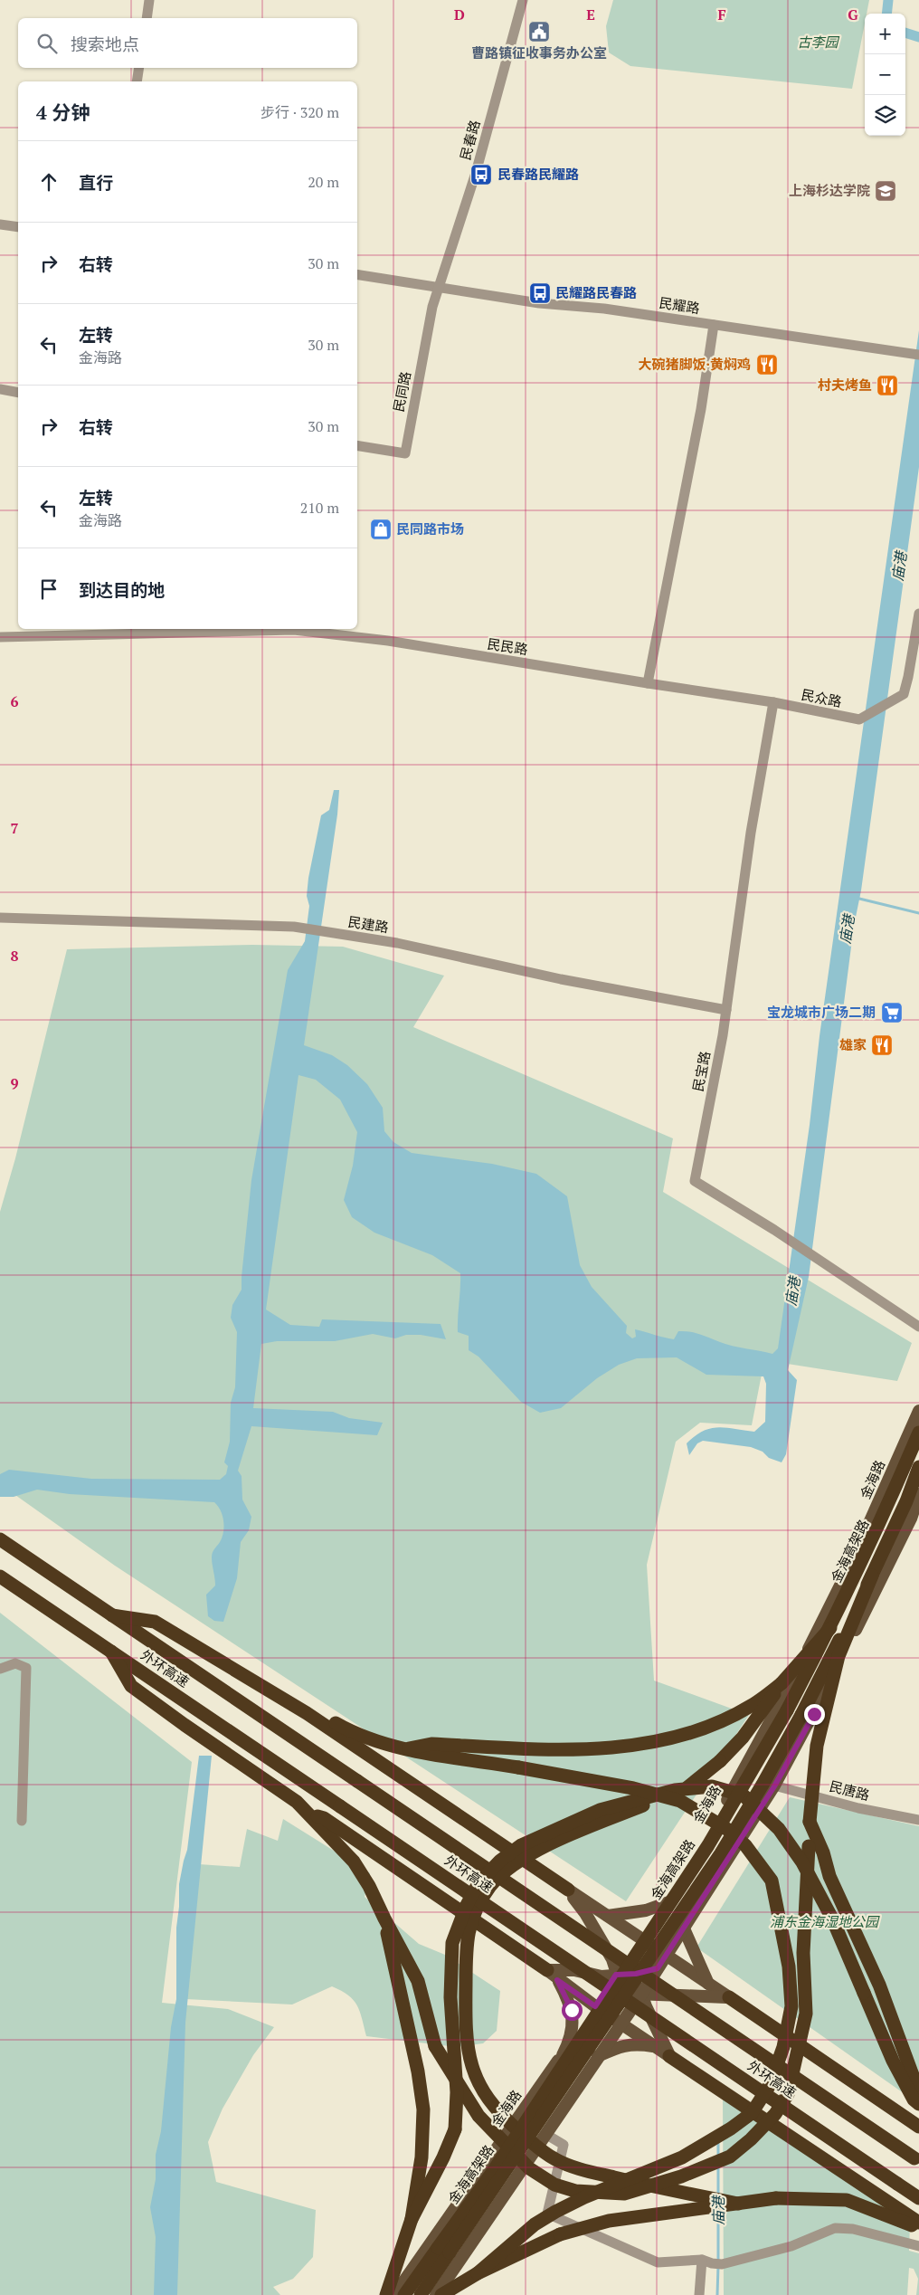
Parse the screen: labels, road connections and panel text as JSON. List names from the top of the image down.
{
  "streets": {
    "highway": ["金海高架路", "外环高速"],
    "main road": ["金海路"],
    "street": [
      "民春路",
      "民耀路",
      "民同路",
      "民民路",
      "民众路",
      "民建路",
      "民宝路",
      "民唐路"
    ]
  },
  "crossings": [
    ["民春路", "民耀路"],
    ["民春路", "民同路"],
    ["民耀路", "民同路"],
    ["民民路", "民众路"],
    ["民众路", "民宝路"],
    ["民建路", "民宝路"]
  ],
  "water": ["庙港"],
  "parks": ["古李园", "浦东金海湿地公园"],
  "places": {
    "public building": ["曹路镇征收事务办公室"],
    "bus stop": ["民春路民耀路", "民耀路民春路"],
    "school or university": ["上海杉达学院"],
    "restaurant": ["大碗猪脚饭·黄焖鸡", "村夫烤鱼", "雄家"],
    "shop": ["民同路市场"],
    "supermarket": ["宝龙城市广场二期"]
  },
  "page": {
    "map_buttons": ["+", "−"],
    "search": "搜索地点",
    "heading": ["4 分钟", "步行 · 320 m"],
    "list": [
      ["直行", "20 m"],
      ["右转", "30 m"],
      ["左转", "金海路", "30 m"],
      ["右转", "30 m"],
      ["左转", "金海路", "210 m"],
      "到达目的地"
    ]
  },
  "grid": {
    "columns": [
      "D",
      "E",
      "F",
      "G"
    ],
    "rows": [
      "6",
      "7",
      "8",
      "9"
    ]
  }
}
